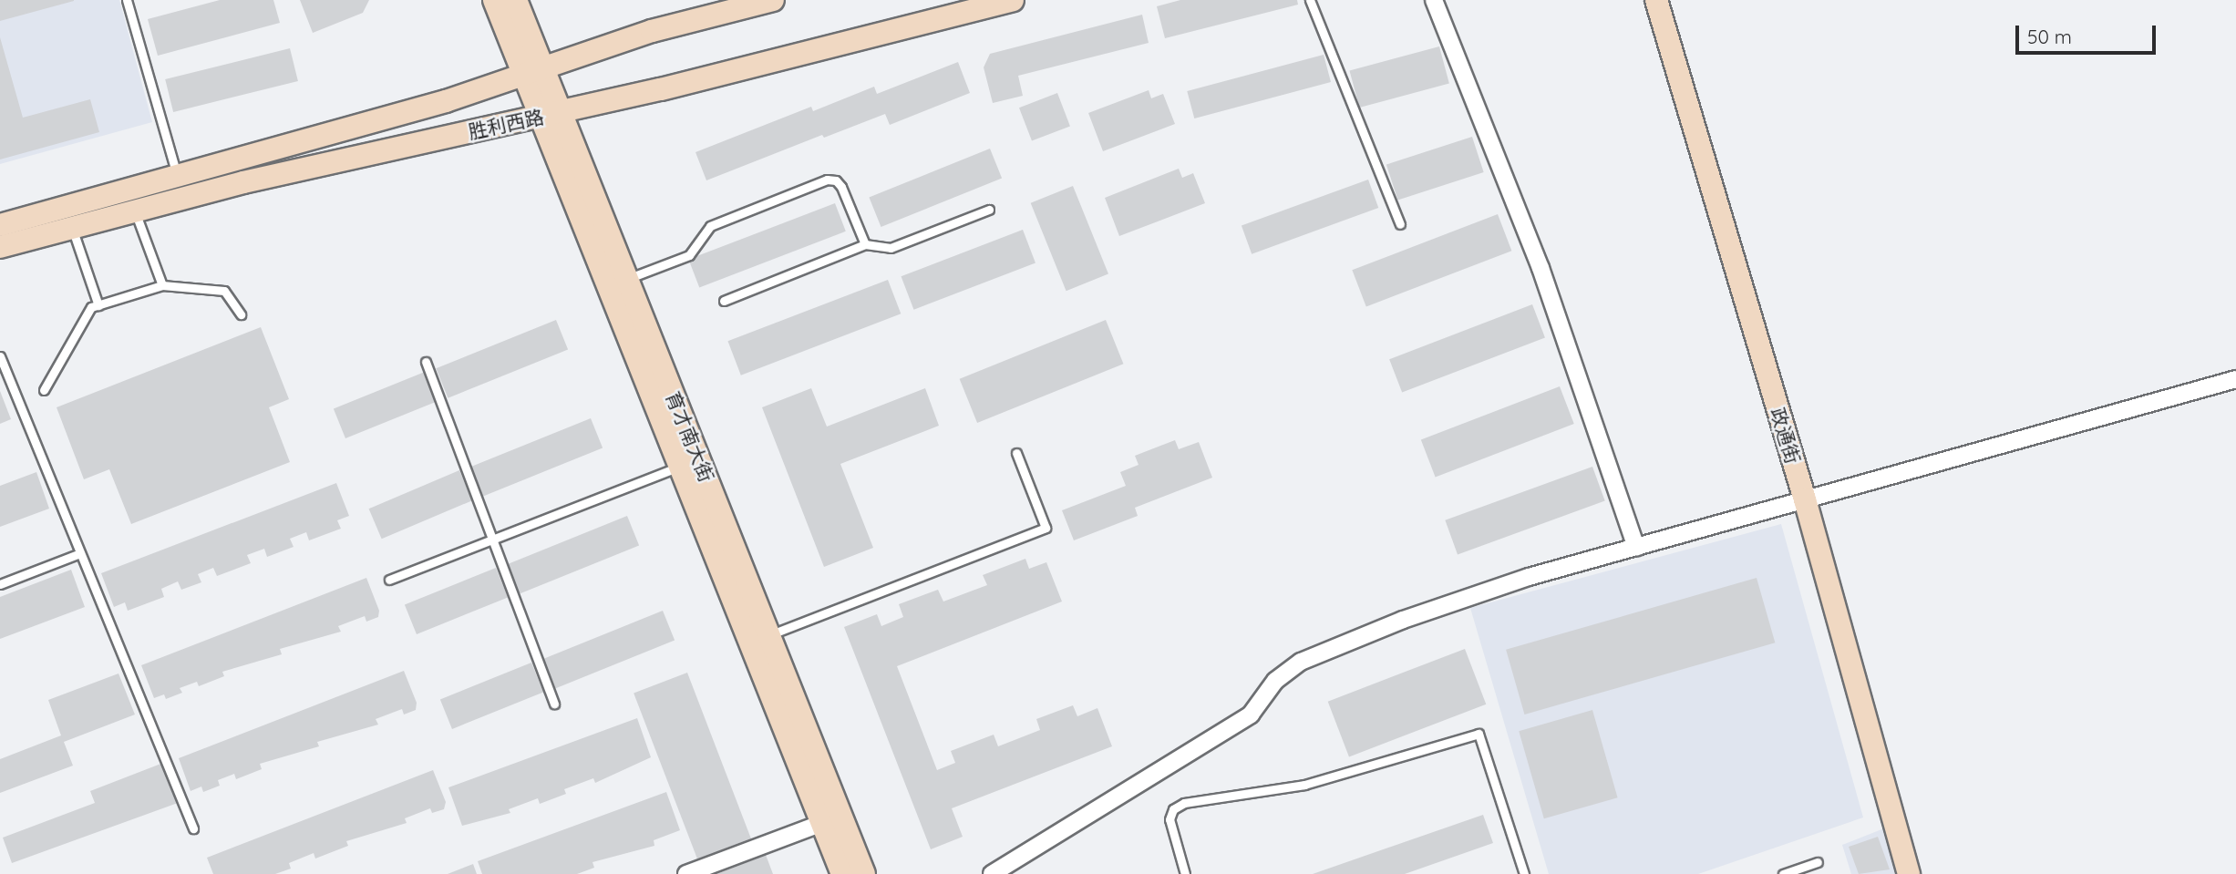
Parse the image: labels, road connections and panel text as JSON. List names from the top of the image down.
{
  "streets": {
    "main road": ["胜利西路", "政通街", "育才南大街"]
  },
  "crossings": [
    ["胜利西路", "育才南大街"]
  ],
  "scale_bar": "50 m"
}
